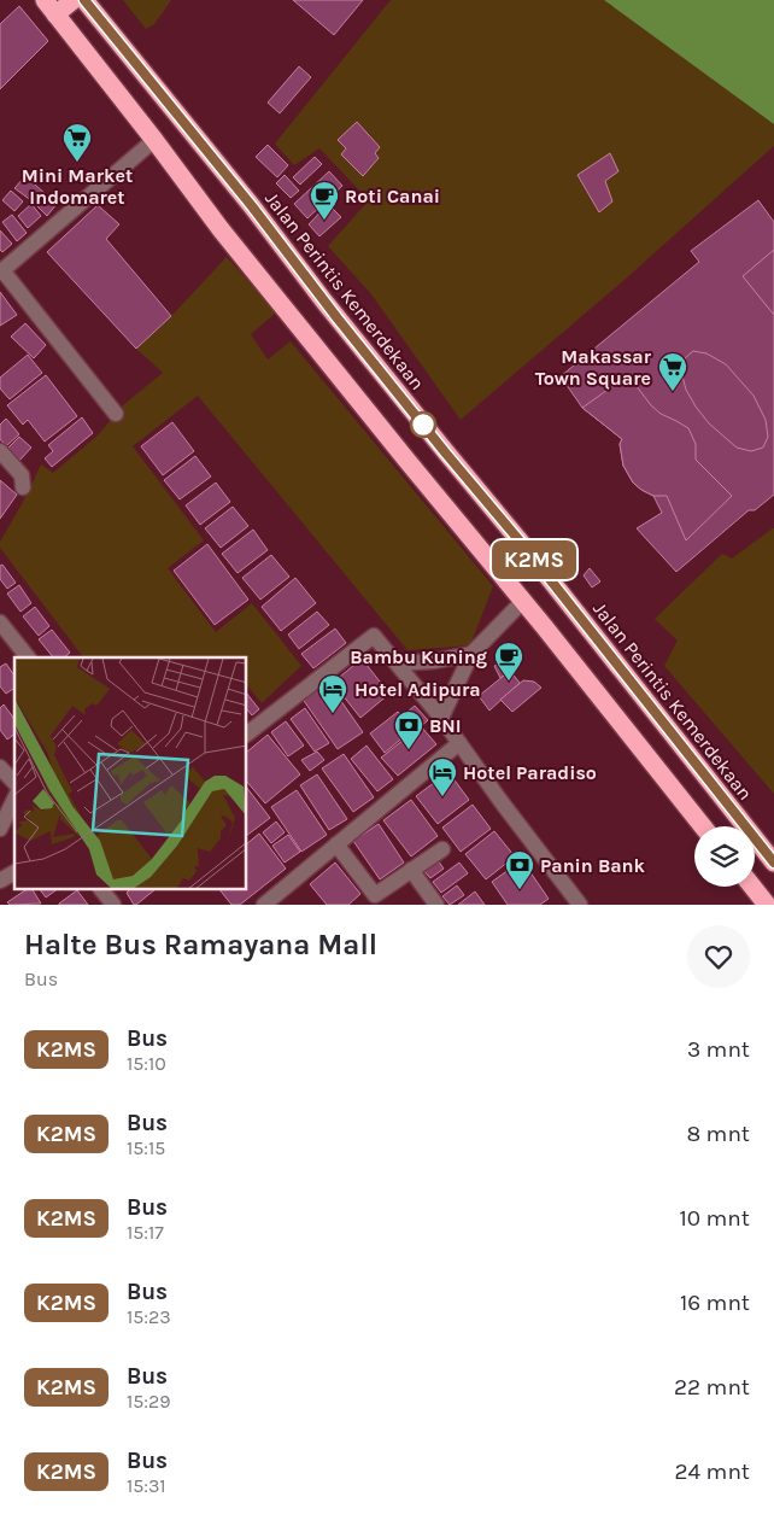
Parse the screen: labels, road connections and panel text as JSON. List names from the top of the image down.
{
  "streets": {
    "highway": ["Jalan Perintis Kemerdekaan"]
  },
  "places": {
    "supermarket": ["Mini Market Indomaret", "Makassar Town Square"],
    "cafe": ["Roti Canai", "Bambu Kuning"],
    "hotel": ["Hotel Adipura", "Hotel Paradiso"],
    "bank": ["BNI", "Panin Bank"]
  },
  "lines": ["bus line K2MS"],
  "page": {
    "on_map": "K2MS",
    "heading": ["Halte Bus Ramayana Mall", "Bus"],
    "list": [
      {
        "mark": "K2MS",
        "name": "Bus",
        "note": "15:10",
        "value": "3 mnt"
      },
      {
        "mark": "K2MS",
        "name": "Bus",
        "note": "15:15",
        "value": "8 mnt"
      },
      {
        "mark": "K2MS",
        "name": "Bus",
        "note": "15:17",
        "value": "10 mnt"
      },
      {
        "mark": "K2MS",
        "name": "Bus",
        "note": "15:23",
        "value": "16 mnt"
      },
      {
        "mark": "K2MS",
        "name": "Bus",
        "note": "15:29",
        "value": "22 mnt"
      },
      {
        "mark": "K2MS",
        "name": "Bus",
        "note": "15:31",
        "value": "24 mnt"
      }
    ]
  }
}
